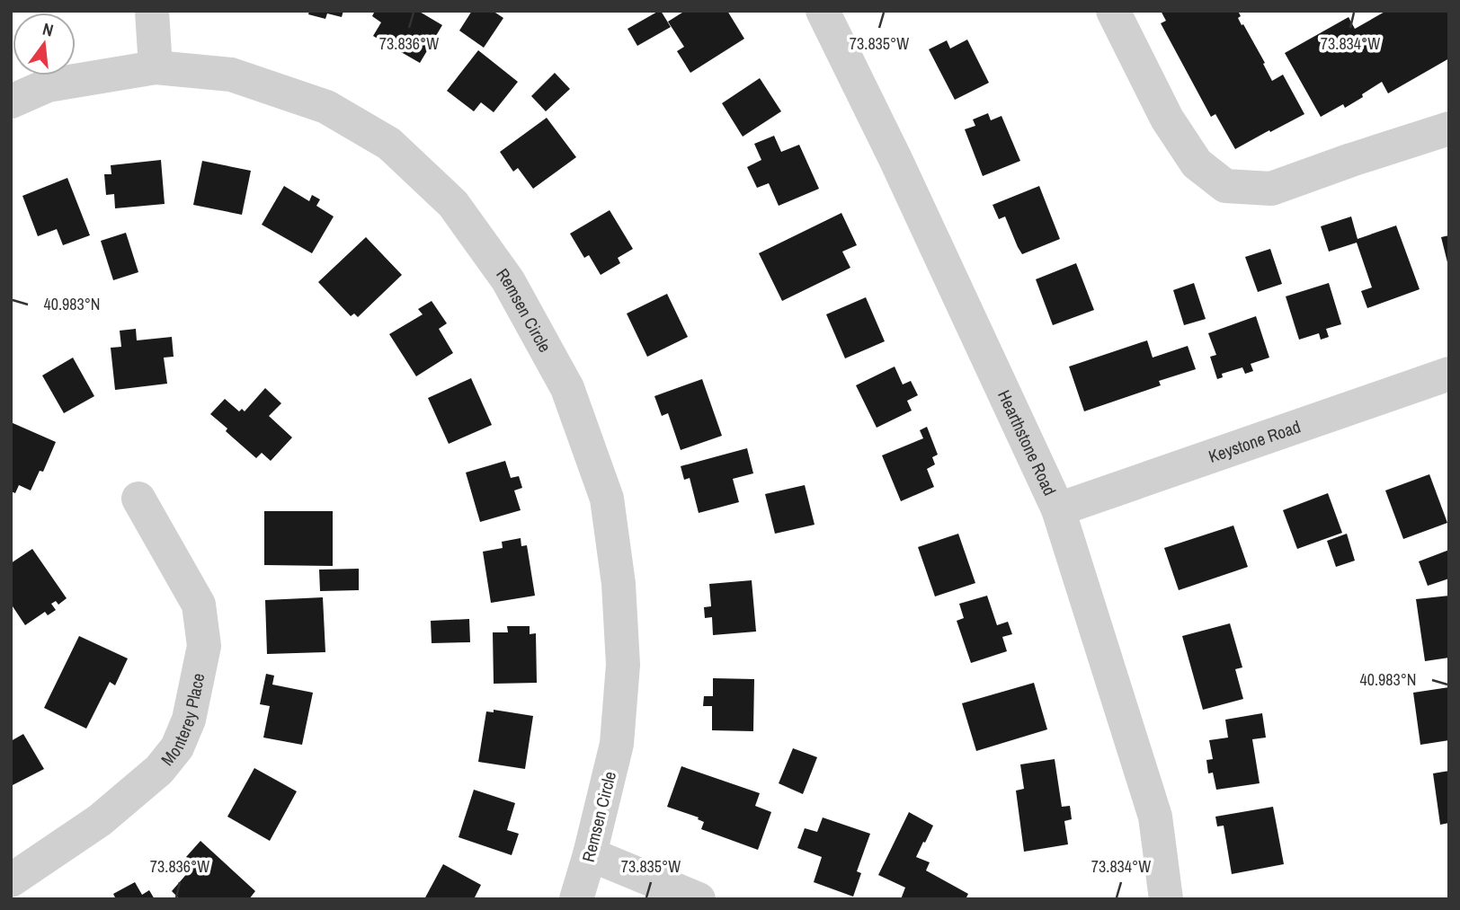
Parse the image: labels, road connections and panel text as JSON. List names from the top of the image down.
{
  "streets": {
    "street": [
      "Remsen Circle",
      "Keystone Road",
      "Hearthstone Road",
      "Monterey Place"
    ]
  },
  "crossings": [
    ["Keystone Road", "Hearthstone Road"]
  ],
  "north": "top",
  "coordinates": [
    "73.836°W",
    "73.835°W",
    "73.834°W",
    "40.983°N"
  ]
}
